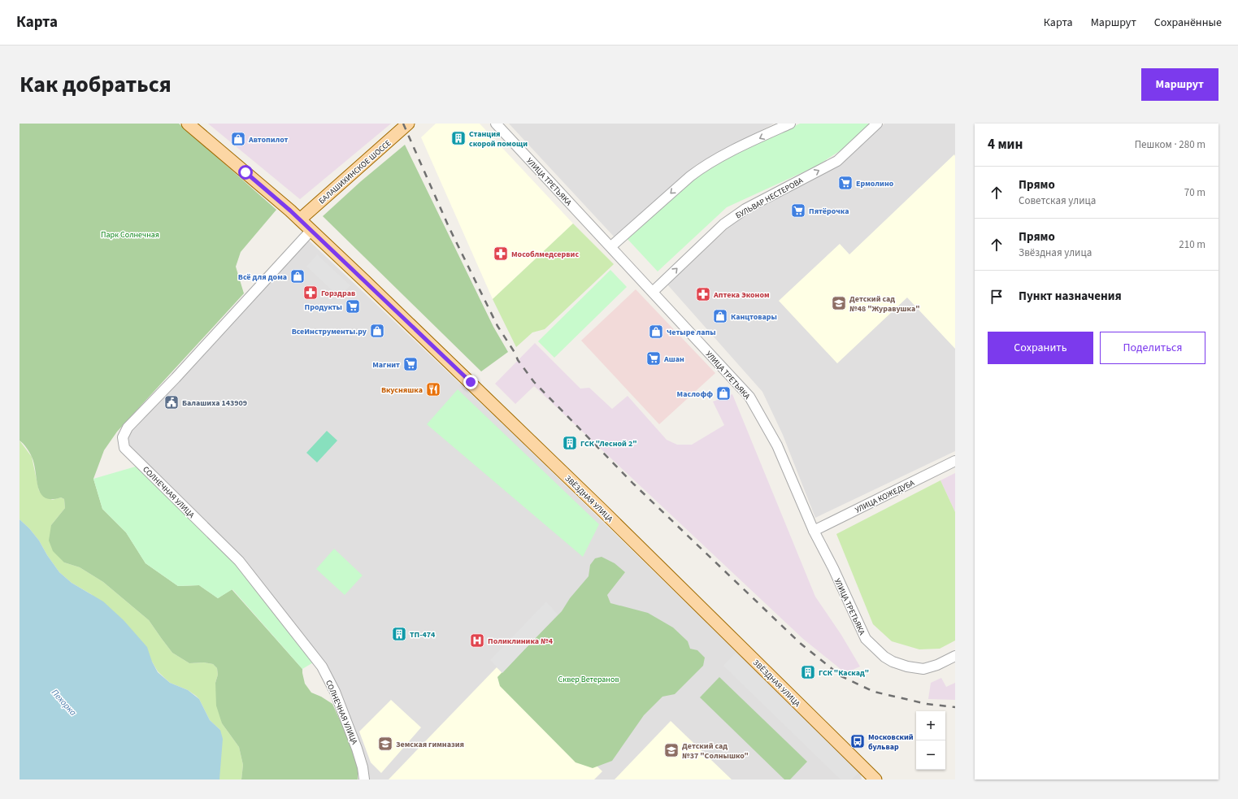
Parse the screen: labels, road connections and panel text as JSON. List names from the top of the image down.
{
  "streets": {
    "main road": ["БАЛАШИХИНСКОЕ ШОССЕ", "ЗВЁЗДНАЯ УЛИЦА"],
    "street": [
      "УЛИЦА ТРЕТЬЯКА",
      "БУЛЬВАР НЕСТЕРОВА",
      "СОЛНЕЧНАЯ УЛИЦА",
      "УЛИЦА КОЖЕДУБА"
    ]
  },
  "crossings": [
    ["БАЛАШИХИНСКОЕ ШОССЕ", "ЗВЁЗДНАЯ УЛИЦА"],
    ["УЛИЦА ТРЕТЬЯКА", "БУЛЬВАР НЕСТЕРОВА"],
    ["УЛИЦА ТРЕТЬЯКА", "УЛИЦА КОЖЕДУБА"],
    ["СОЛНЕЧНАЯ УЛИЦА", "ЗВЁЗДНАЯ УЛИЦА"]
  ],
  "water": ["Пехорка"],
  "parks": ["Парк Солнечная", "Сквер Ветеранов"],
  "places": {
    "building": [
      "Станция скорой помощи",
      "ГСК \"Лесной 2\"",
      "ТП-474",
      "ГСК \"Каскад\""
    ],
    "shop": [
      "Автопилот",
      "Всё для дома",
      "Канцтовары",
      "ВсеИнструменты.ру",
      "Четыре лапы",
      "Маслофф"
    ],
    "supermarket": [
      "Ермолино",
      "Пятёрочка",
      "Продукты",
      "Ашан",
      "Магнит"
    ],
    "pharmacy": ["Мособлмедсервис", "Горздрав", "Аптека Эконом"],
    "school or university": ["Детский сад №48 \"Журавушка\"", "Земская гимназия", "Детский сад №37 \"Солнышко\""],
    "restaurant": ["Вкусняшка"],
    "public building": ["Балашиха 143909"],
    "hospital": ["Поликлиника №4"],
    "bus stop": ["Московский бульвар"]
  },
  "page": {
    "header": "Карта",
    "nav": ["Карта", "Маршрут", "Сохранённые"],
    "title": "Как добраться",
    "buttons": [
      "Маршрут",
      ["Сохранить", "Поделиться"]
    ],
    "heading": ["4 мин", "Пешком · 280 m"],
    "list": [
      ["Прямо", "Советская улица", "70 m"],
      ["Прямо", "Звёздная улица", "210 m"],
      "Пункт назначения"
    ],
    "map_buttons": ["+", "−"]
  }
}
